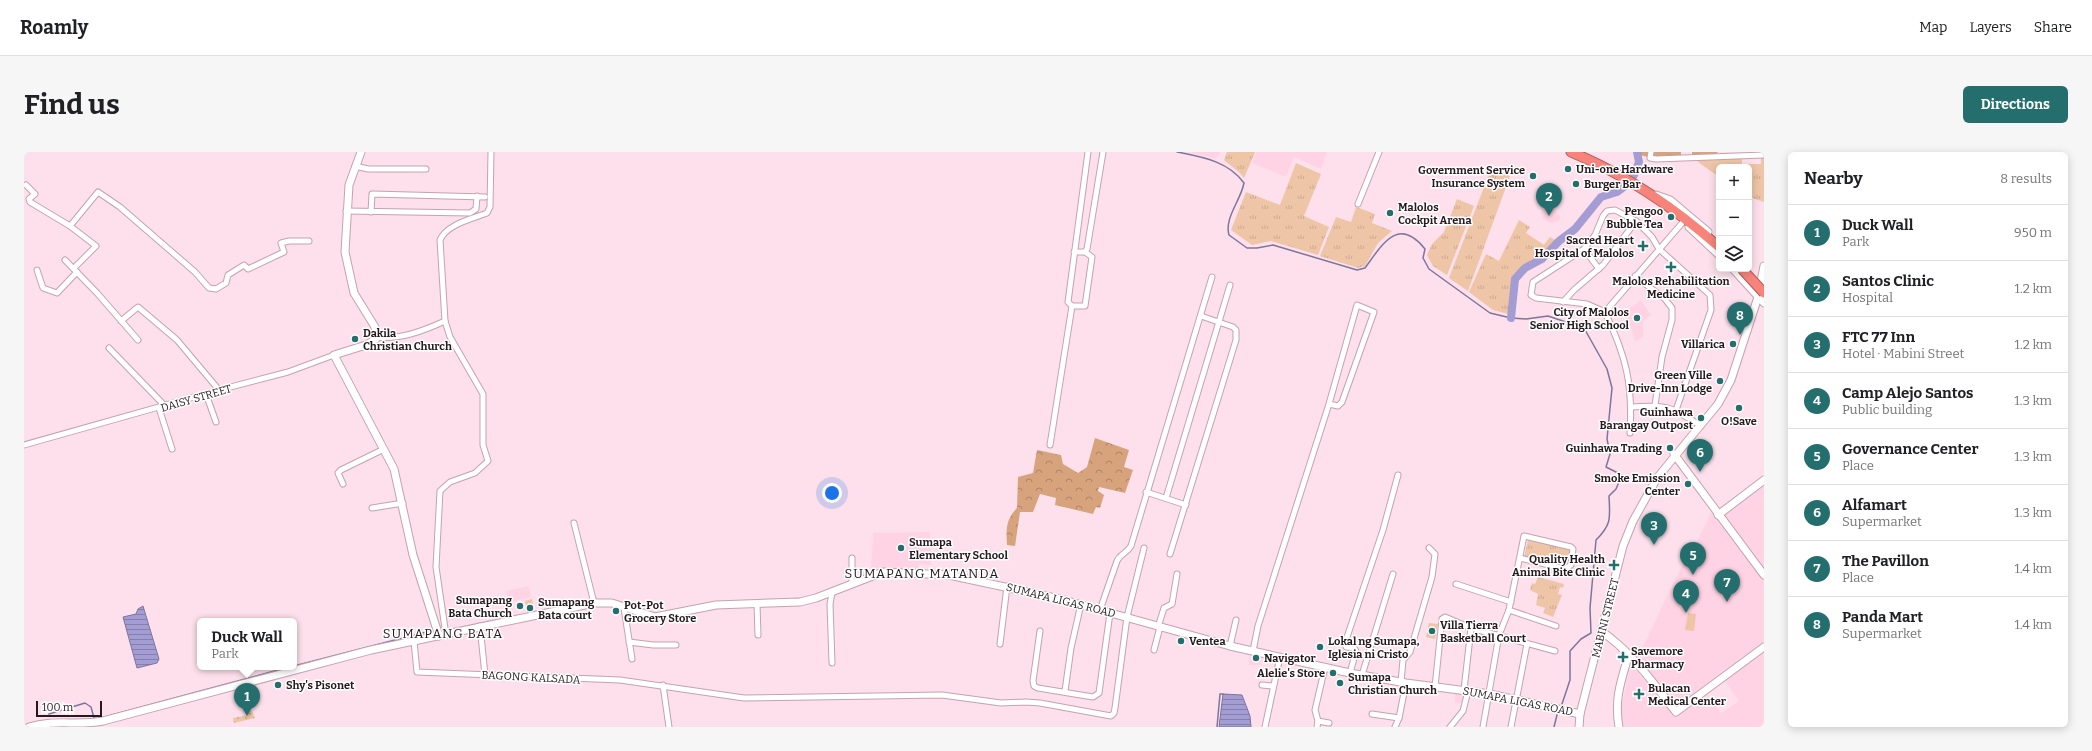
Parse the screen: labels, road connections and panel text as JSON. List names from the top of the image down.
{
  "streets": {
    "main road": ["DAISY STREET", "SUMAPA LIGAS ROAD", "MABINI STREET"],
    "street": ["BAGONG KALSADA"]
  },
  "crossings": [
    ["SUMAPA LIGAS ROAD", "MABINI STREET"],
    ["SUMAPA LIGAS ROAD", "BAGONG KALSADA"]
  ],
  "districts": ["SUMAPANG MATANDA", "SUMAPANG BATA"],
  "places": {
    "other": [
      "Uni-one Hardware",
      "Government Service Insurance System",
      "Burger Bar",
      "Malolos Cockpit Arena",
      "Pengoo Bubble Tea",
      "City of Malolos Senior High School",
      "Dakila Christian Church",
      "Villarica",
      "Green Ville Drive-Inn Lodge",
      "O!Save",
      "Guinhawa Barangay Outpost",
      "Guinhawa Trading",
      "Smoke Emission Center",
      "Sumapa Elementary School",
      "Sumapang Bata Church",
      "Sumapang Bata court",
      "Pot-Pot Grocery Store",
      "Villa Tierra Basketball Court",
      "Ventea",
      "Lokal ng Sumapa, Iglesia ni Cristo",
      "Navigator",
      "Alelie's Store",
      "Sumapa Christian Church",
      "Shy's Pisonet"
    ],
    "health": [
      "Sacred Heart Hospital of Malolos",
      "Malolos Rehabilitation Medicine",
      "Quality Health Animal Bite Clinic",
      "Savemore Pharmacy",
      "Bulacan Medical Center"
    ]
  },
  "scale_bar": "100 m",
  "page": {
    "header": "Roamly",
    "nav": ["Map", "Layers", "Share"],
    "buttons": "Directions",
    "title": "Find us",
    "heading": ["Nearby", "8 results"],
    "map_buttons": ["+", "−"],
    "pins": [
      "2",
      "8",
      "6",
      "3",
      "5",
      "7",
      "4",
      "1"
    ],
    "list": [
      {
        "mark": "1",
        "name": "Duck Wall",
        "note": "Park",
        "value": "950 m"
      },
      {
        "mark": "2",
        "name": "Santos Clinic",
        "note": "Hospital",
        "value": "1.2 km"
      },
      {
        "mark": "3",
        "name": "FTC 77 Inn",
        "note": "Hotel · Mabini Street",
        "value": "1.2 km"
      },
      {
        "mark": "4",
        "name": "Camp Alejo Santos",
        "note": "Public building",
        "value": "1.3 km"
      },
      {
        "mark": "5",
        "name": "Governance Center",
        "note": "Place",
        "value": "1.3 km"
      },
      {
        "mark": "6",
        "name": "Alfamart",
        "note": "Supermarket",
        "value": "1.3 km"
      },
      {
        "mark": "7",
        "name": "The Pavillon",
        "note": "Place",
        "value": "1.4 km"
      },
      {
        "mark": "8",
        "name": "Panda Mart",
        "note": "Supermarket",
        "value": "1.4 km"
      }
    ],
    "popup": ["Duck Wall", "Park"],
    "scale": "100 m"
  }
}
